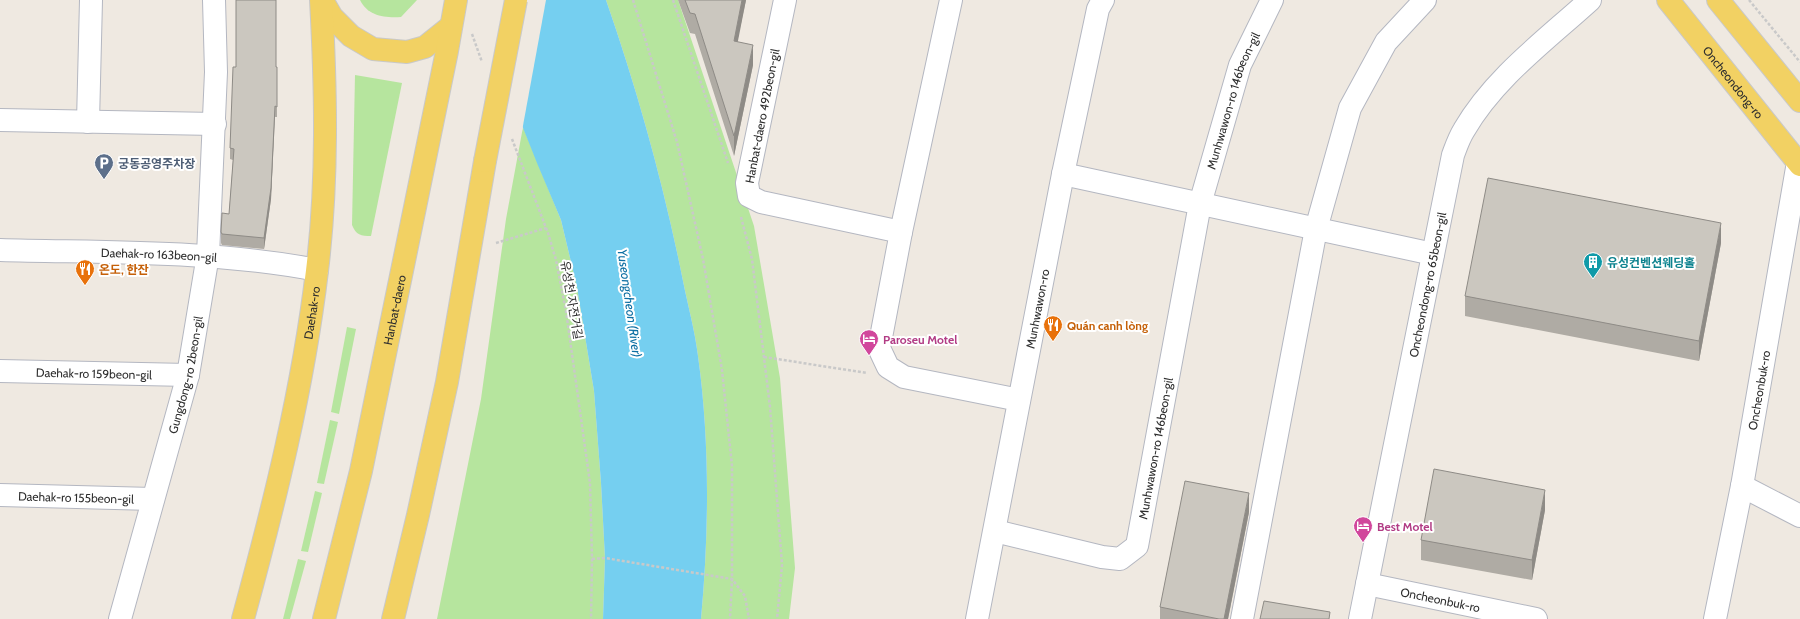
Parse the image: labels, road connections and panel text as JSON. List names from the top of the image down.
{
  "streets": {
    "main road": ["Oncheondong-ro", "Hanbat-daero", "Daehak-ro"],
    "street": [
      "Munhwawon-ro 146beon-gil",
      "Hanbat-daero 492beon-gil",
      "Daehak-ro 163beon-gil",
      "Oncheondong-ro 65beon-gil",
      "Munhwawon-ro",
      "Daehak-ro 159beon-gil",
      "Gungdong-ro 2beon-gil",
      "Oncheonbuk-ro",
      "Daehak-ro 155beon-gil"
    ],
    "path": ["유성천 자전거길"]
  },
  "crossings": [
    ["Oncheondong-ro", "Oncheonbuk-ro"],
    ["Munhwawon-ro 146beon-gil", "Munhwawon-ro"],
    ["Daehak-ro 163beon-gil", "Daehak-ro"],
    ["Daehak-ro 163beon-gil", "Gungdong-ro 2beon-gil"],
    ["Oncheondong-ro 65beon-gil", "Oncheonbuk-ro"],
    ["Daehak-ro 159beon-gil", "Gungdong-ro 2beon-gil"],
    ["Gungdong-ro 2beon-gil", "Daehak-ro 155beon-gil"]
  ],
  "water": ["Yuseongcheon (River)"],
  "places": {
    "parking": ["궁동공영주차장"],
    "building": ["유성컨벤션웨딩홀"],
    "restaurant": ["온도, 한잔", "Quán canh lòng"],
    "hotel": ["Paroseu Motel", "Best Motel"]
  }
}
